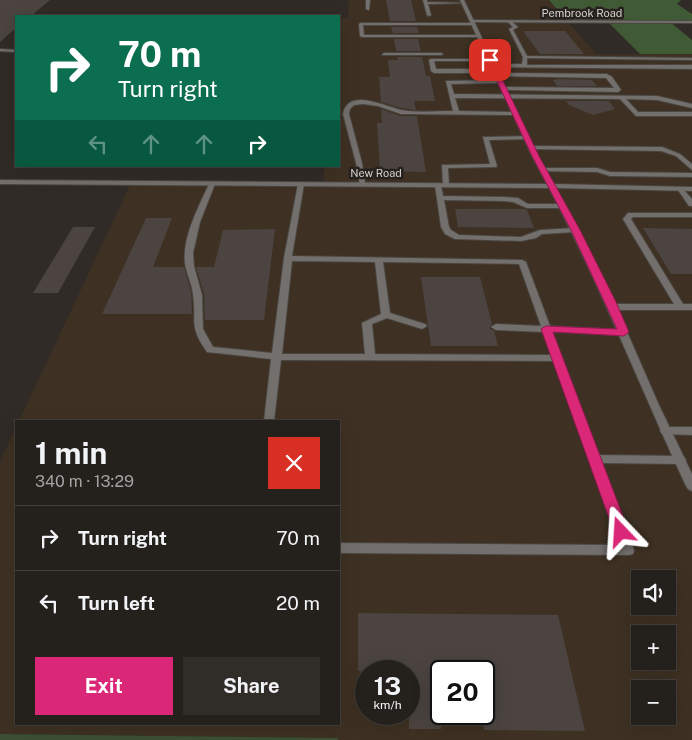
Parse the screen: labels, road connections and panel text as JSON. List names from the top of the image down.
{
  "streets": {
    "street": ["Pembrook Road", "New Road"]
  },
  "page": {
    "turn": ["70 m", "Turn right"],
    "heading": ["1 min", "340 m · 13:29"],
    "list": [
      {
        "name": "Turn right",
        "value": "70 m"
      },
      {
        "name": "Turn left",
        "value": "20 m"
      }
    ],
    "map_buttons": ["+", "−"],
    "buttons": ["Exit", "Share"],
    "speed": "13 km/h",
    "limit": "20"
  }
}
